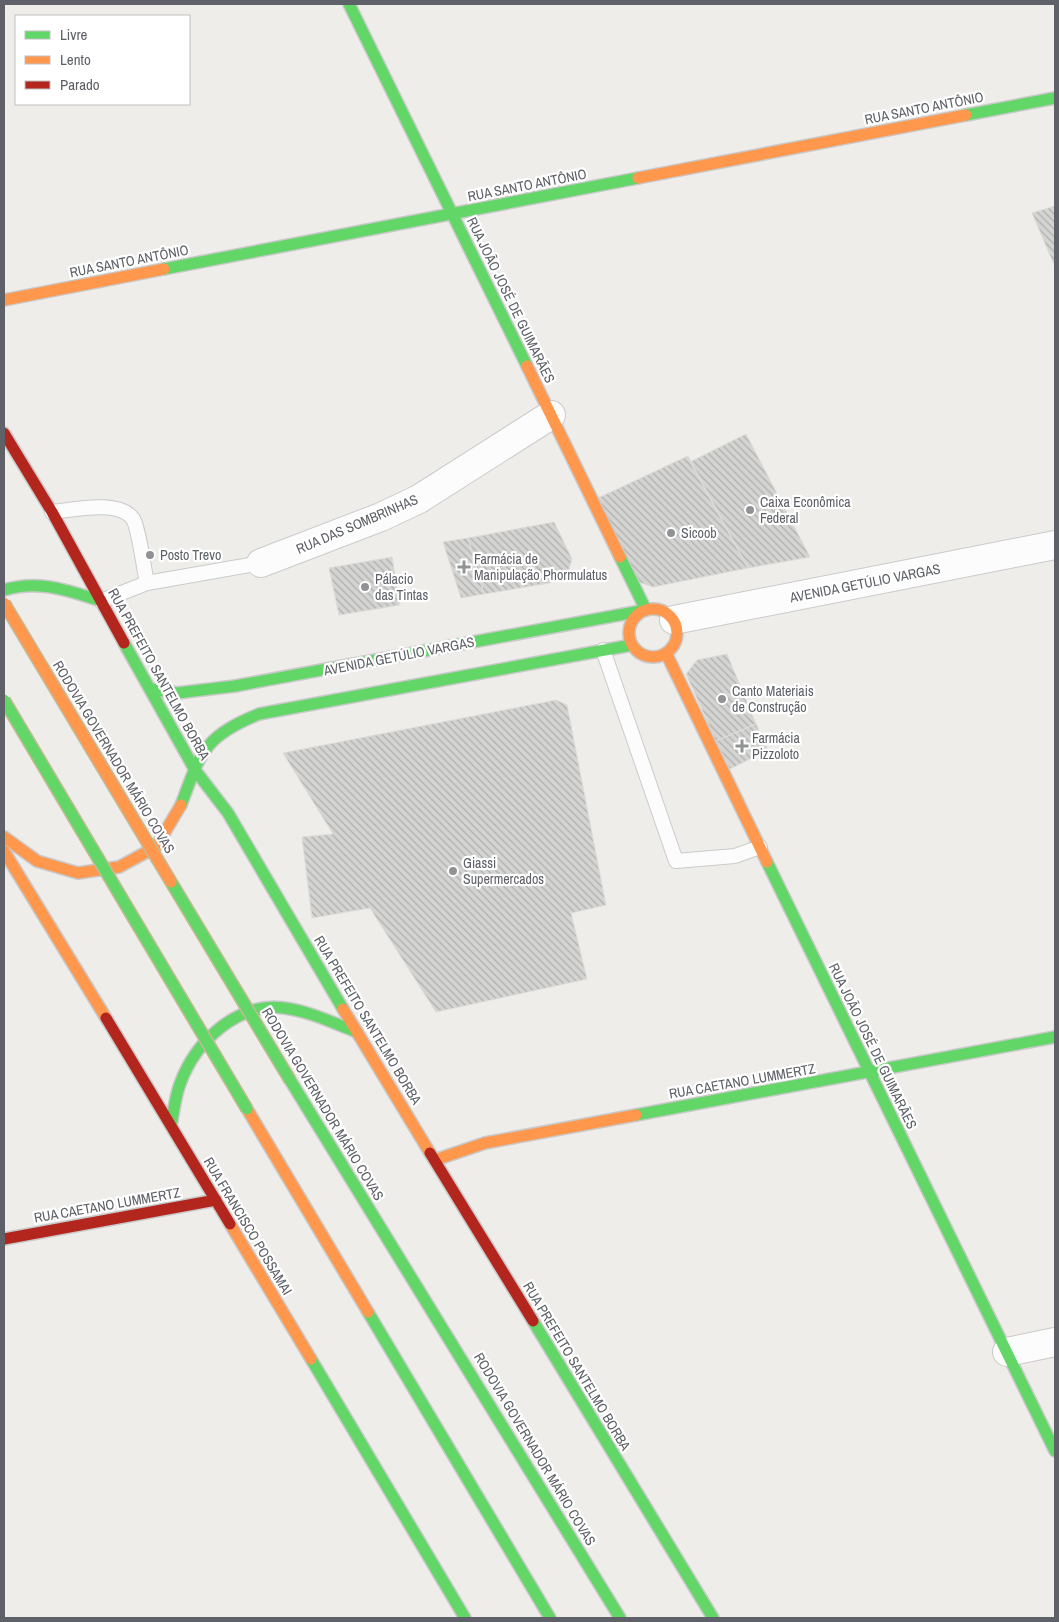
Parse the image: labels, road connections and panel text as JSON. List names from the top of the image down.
{
  "streets": {
    "main road": [
      "RUA SANTO ANTÔNIO",
      "RUA JOÃO JOSÉ DE GUIMARÃES",
      "AVENIDA GETÚLIO VARGAS",
      "RUA PREFEITO SANTELMO BORBA",
      "RODOVIA GOVERNADOR MÁRIO COVAS",
      "RUA CAETANO LUMMERTZ",
      "RUA FRANCISCO POSSAMAI"
    ],
    "street": ["RUA DAS SOMBRINHAS"]
  },
  "crossings": [
    ["RUA SANTO ANTÔNIO", "RUA JOÃO JOSÉ DE GUIMARÃES"],
    ["RUA JOÃO JOSÉ DE GUIMARÃES", "RUA DAS SOMBRINHAS"],
    ["RUA JOÃO JOSÉ DE GUIMARÃES", "AVENIDA GETÚLIO VARGAS"],
    ["RUA JOÃO JOSÉ DE GUIMARÃES", "RUA CAETANO LUMMERTZ"],
    ["AVENIDA GETÚLIO VARGAS", "RUA PREFEITO SANTELMO BORBA"],
    ["RUA PREFEITO SANTELMO BORBA", "RUA CAETANO LUMMERTZ"],
    ["RUA CAETANO LUMMERTZ", "RUA FRANCISCO POSSAMAI"]
  ],
  "places": {
    "other": [
      "Caixa Econômica Federal",
      "Sicoob",
      "Posto Trevo",
      "Pálacio das Tintas",
      "Canto Materiais de Construção",
      "Giassi Supermercados"
    ],
    "health": ["Farmácia de Manipulação Phormulatus", "Farmácia Pizzoloto"]
  },
  "legend": ["Livre", "Lento", "Parado"]
}
